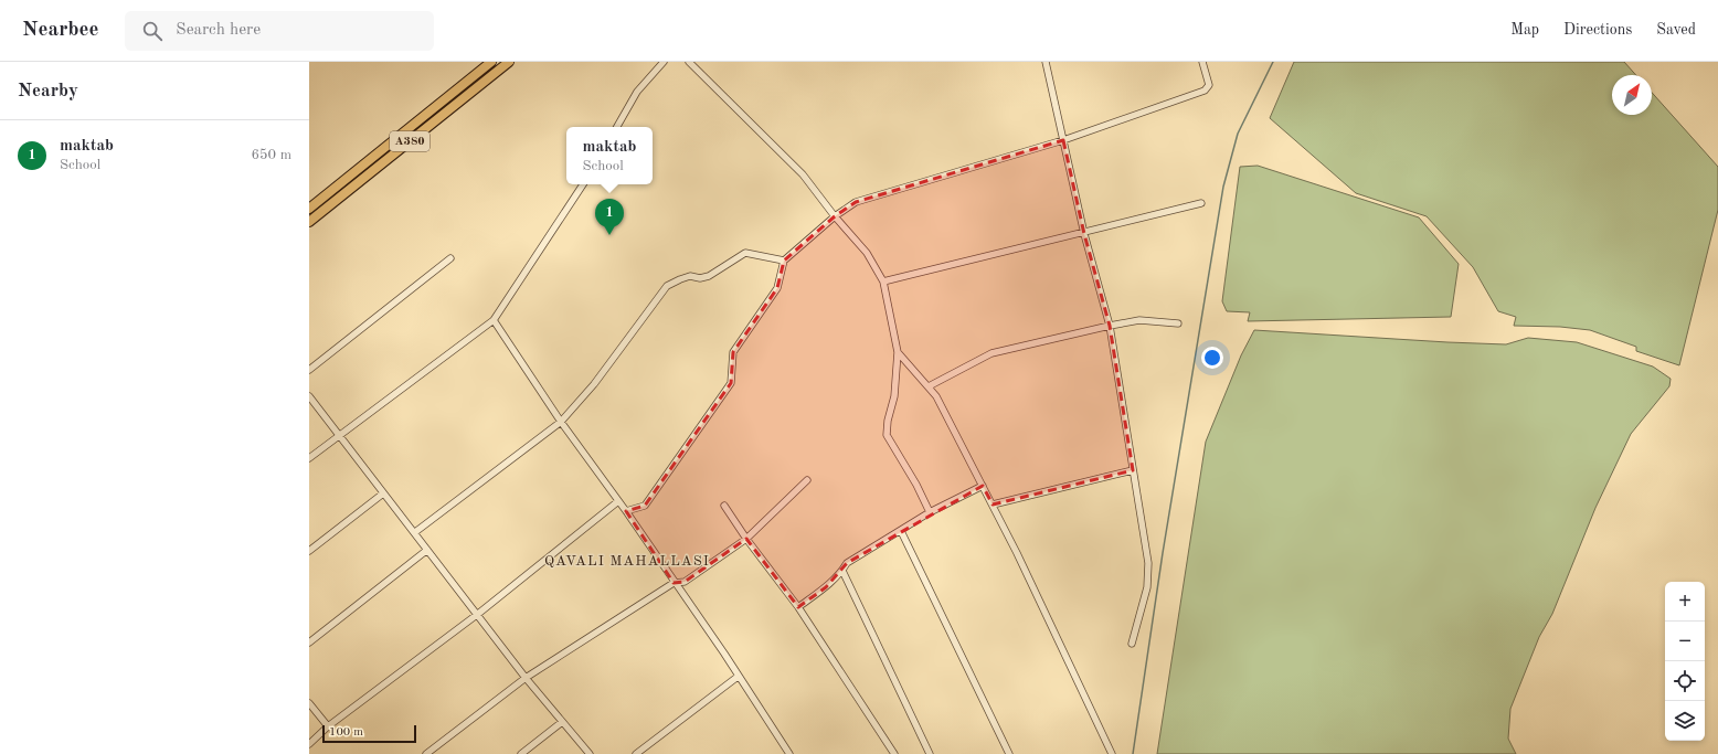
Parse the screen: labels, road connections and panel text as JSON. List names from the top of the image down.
{
  "streets": {
    "highway": ["A380"]
  },
  "districts": ["QAVALI MAHALLASI"],
  "scale_bar": "100 m",
  "north": "top right",
  "page": {
    "header": "Nearbee",
    "search": "Search here",
    "nav": ["Map", "Directions", "Saved"],
    "heading": "Nearby",
    "list": [
      {
        "mark": "1",
        "name": "maktab",
        "note": "School",
        "value": "650 m"
      }
    ],
    "popup": ["maktab", "School"],
    "pins": "1",
    "map_buttons": ["+", "−"],
    "scale": "100 m"
  }
}
